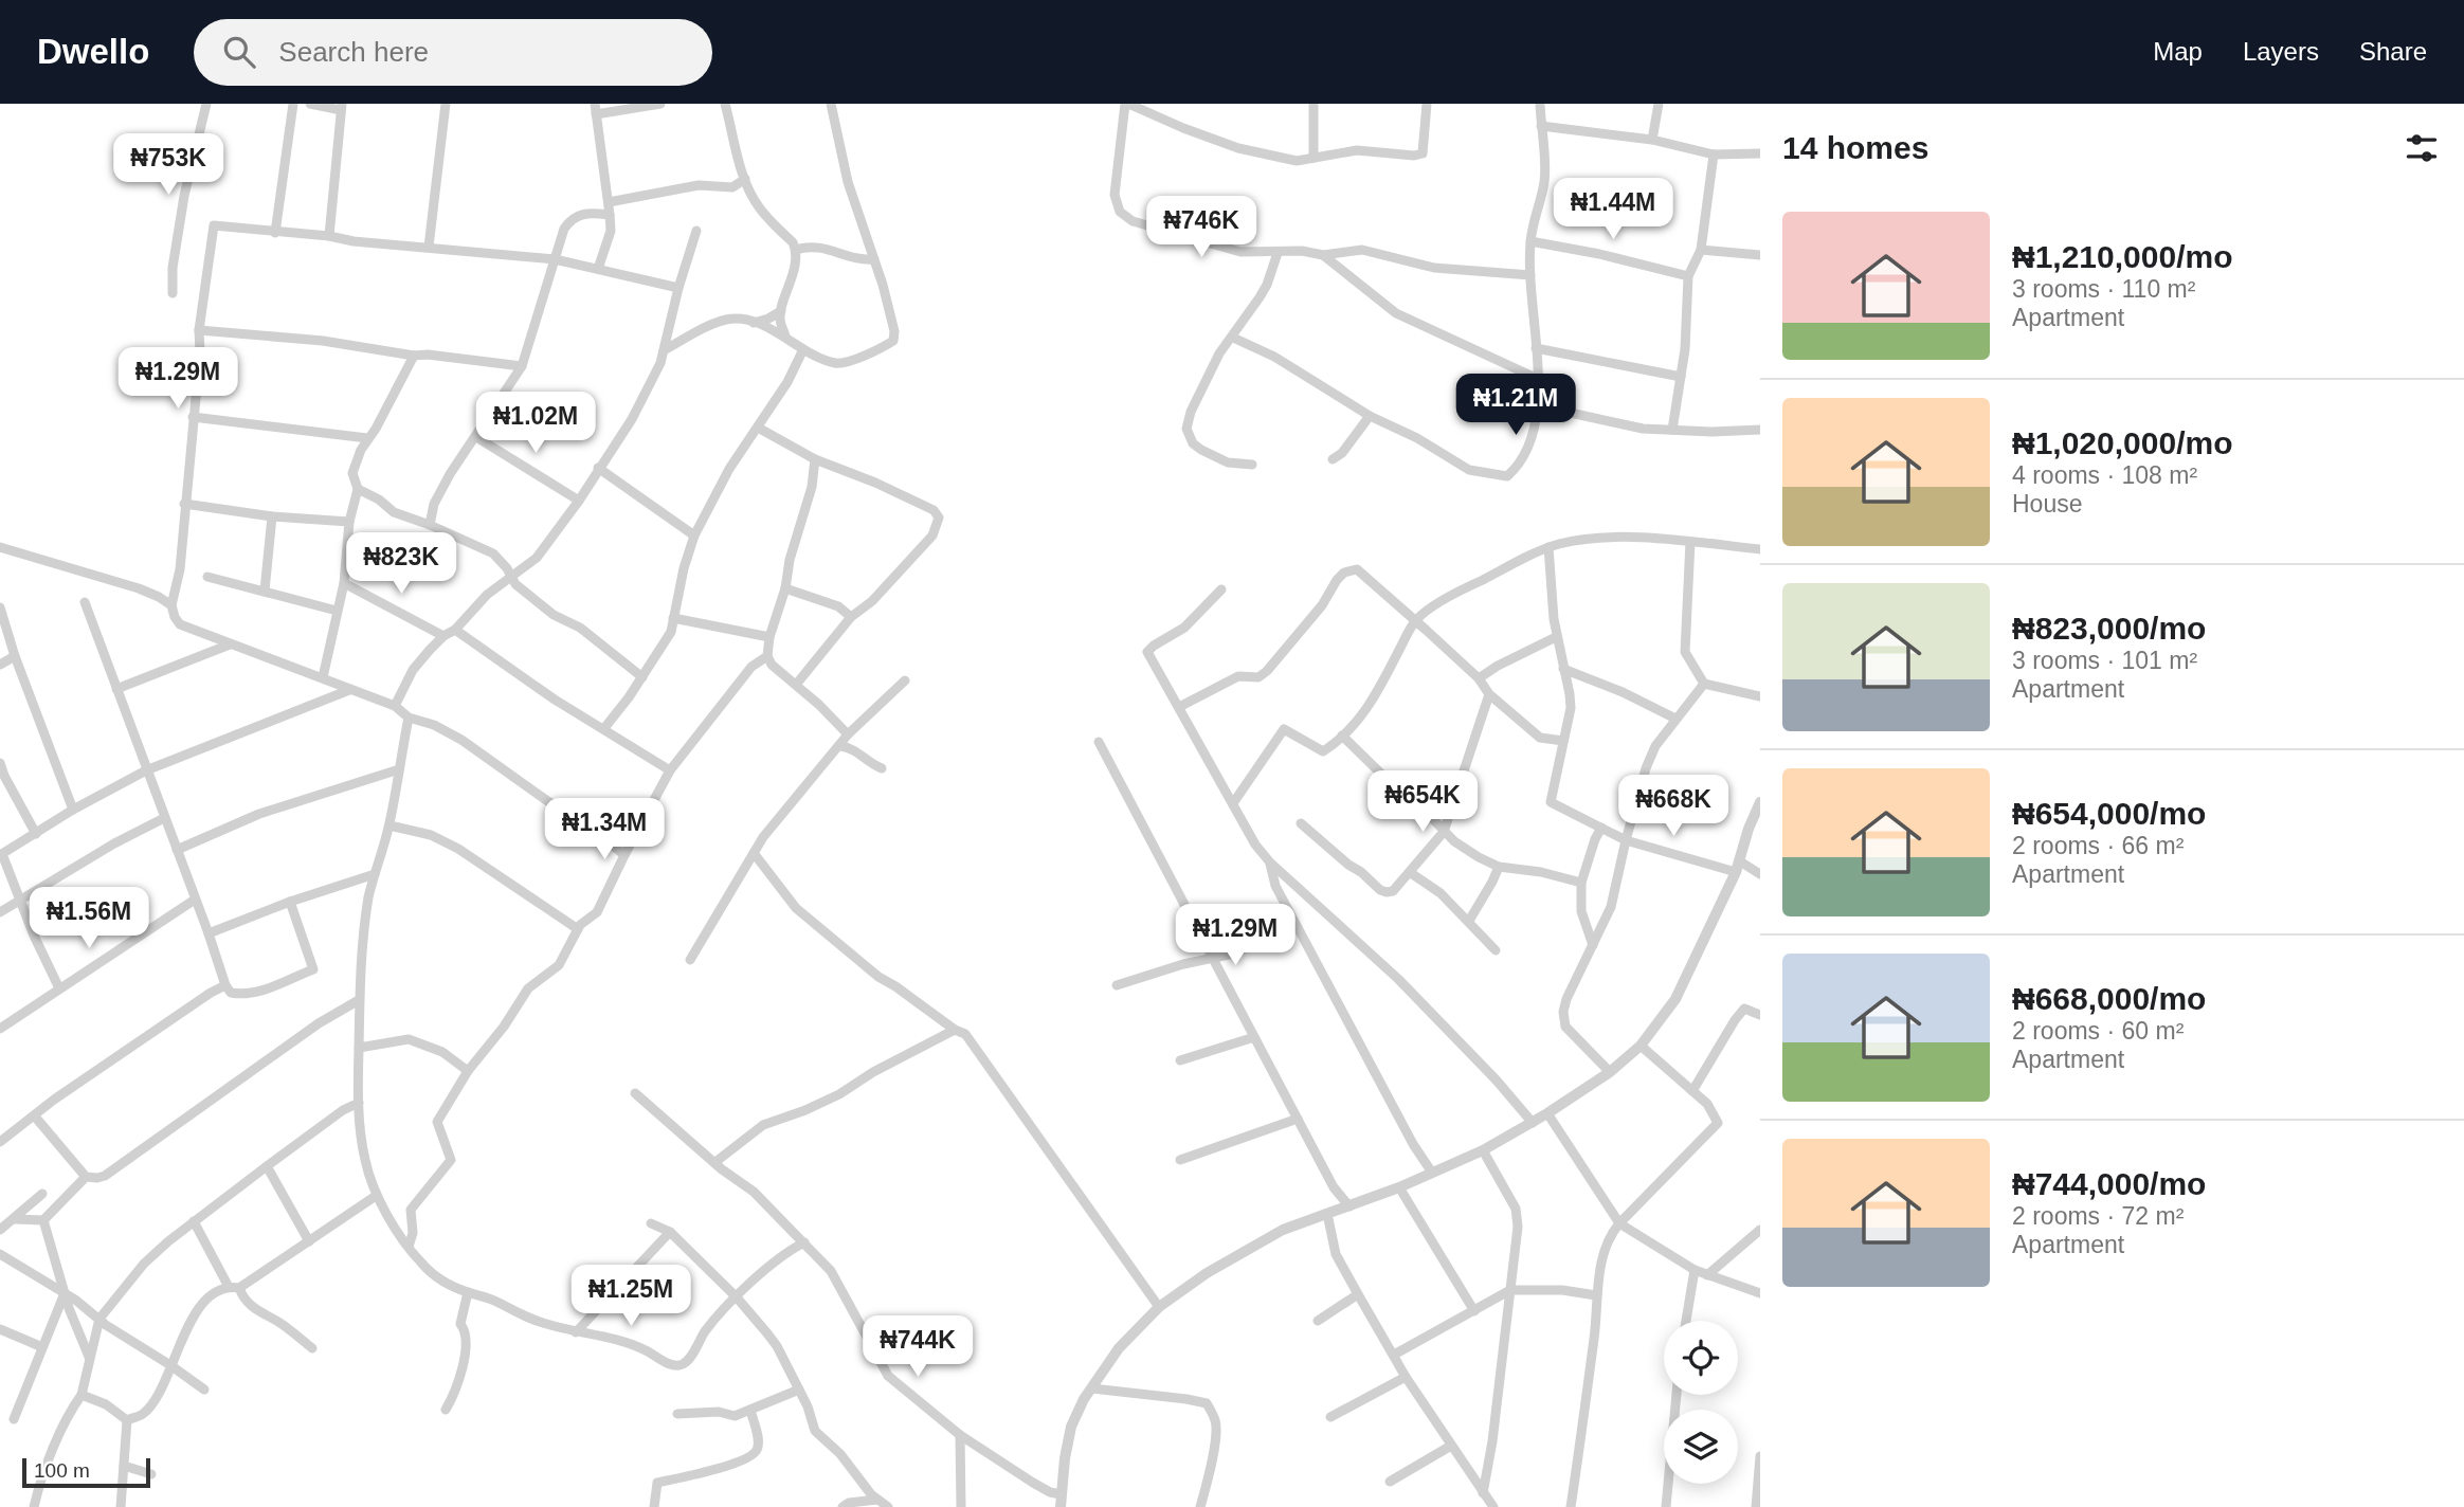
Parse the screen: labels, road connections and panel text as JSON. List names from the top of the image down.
{
  "scale_bar": "100 m",
  "page": {
    "header": "Dwello",
    "search": "Search here",
    "nav": ["Map", "Layers", "Share"],
    "heading": "14 homes",
    "price": [
      "₦753K",
      "₦1.44M",
      "₦746K",
      "₦1.29M",
      "₦1.21M",
      "₦1.02M",
      "₦823K",
      "₦654K",
      "₦668K",
      "₦1.34M",
      "₦1.56M",
      "₦1.29M",
      "₦1.25M",
      "₦744K"
    ],
    "list": [
      {
        "name": "₦1,210,000/mo",
        "note": "3 rooms · 110 m² · Apartment"
      },
      {
        "name": "₦1,020,000/mo",
        "note": "4 rooms · 108 m² · House"
      },
      {
        "name": "₦823,000/mo",
        "note": "3 rooms · 101 m² · Apartment"
      },
      {
        "name": "₦654,000/mo",
        "note": "2 rooms · 66 m² · Apartment"
      },
      {
        "name": "₦668,000/mo",
        "note": "2 rooms · 60 m² · Apartment"
      },
      {
        "name": "₦744,000/mo",
        "note": "2 rooms · 72 m² · Apartment"
      }
    ],
    "scale": "100 m"
  }
}
